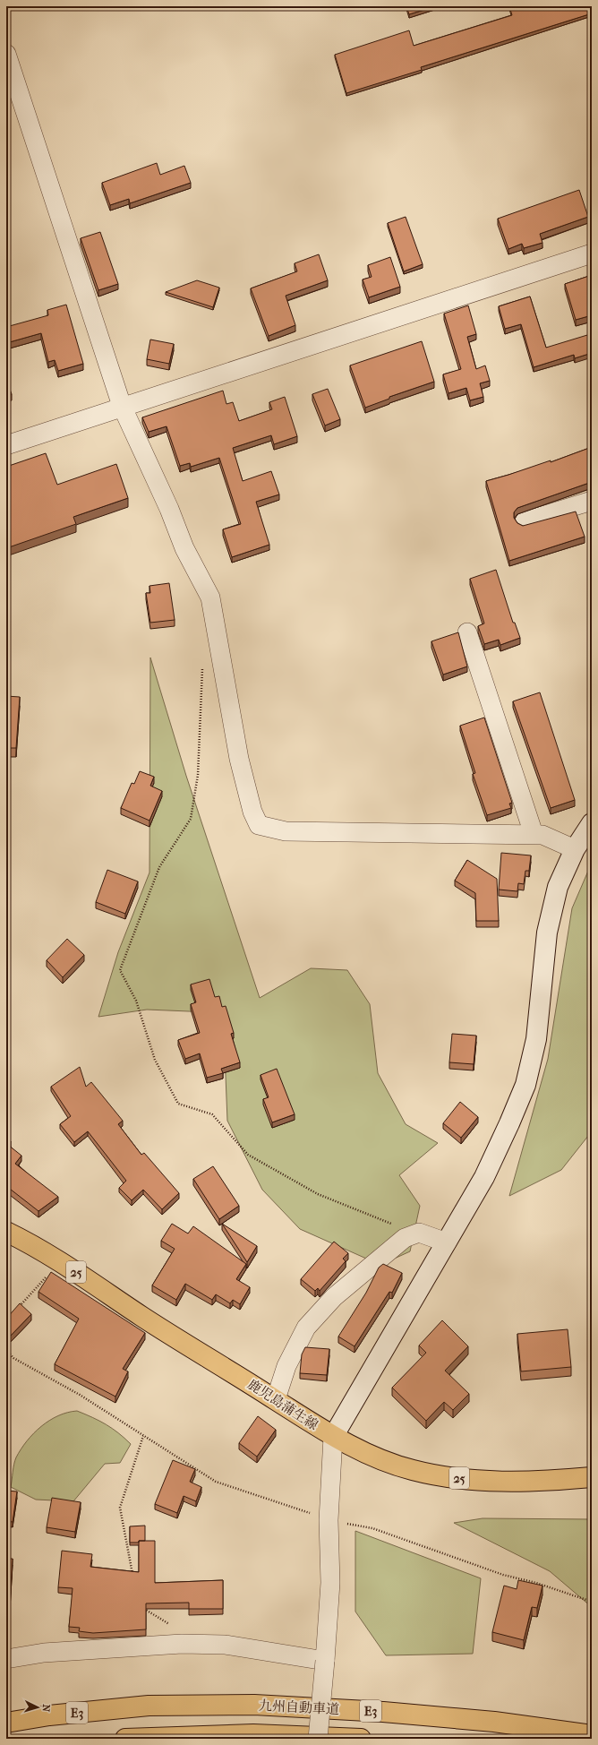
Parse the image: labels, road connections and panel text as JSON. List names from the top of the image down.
{
  "streets": {
    "main road": [
      "25",
      "鹿児島蒲生線",
      "九州自動車道",
      "E3"
    ]
  },
  "north": "right"
}
